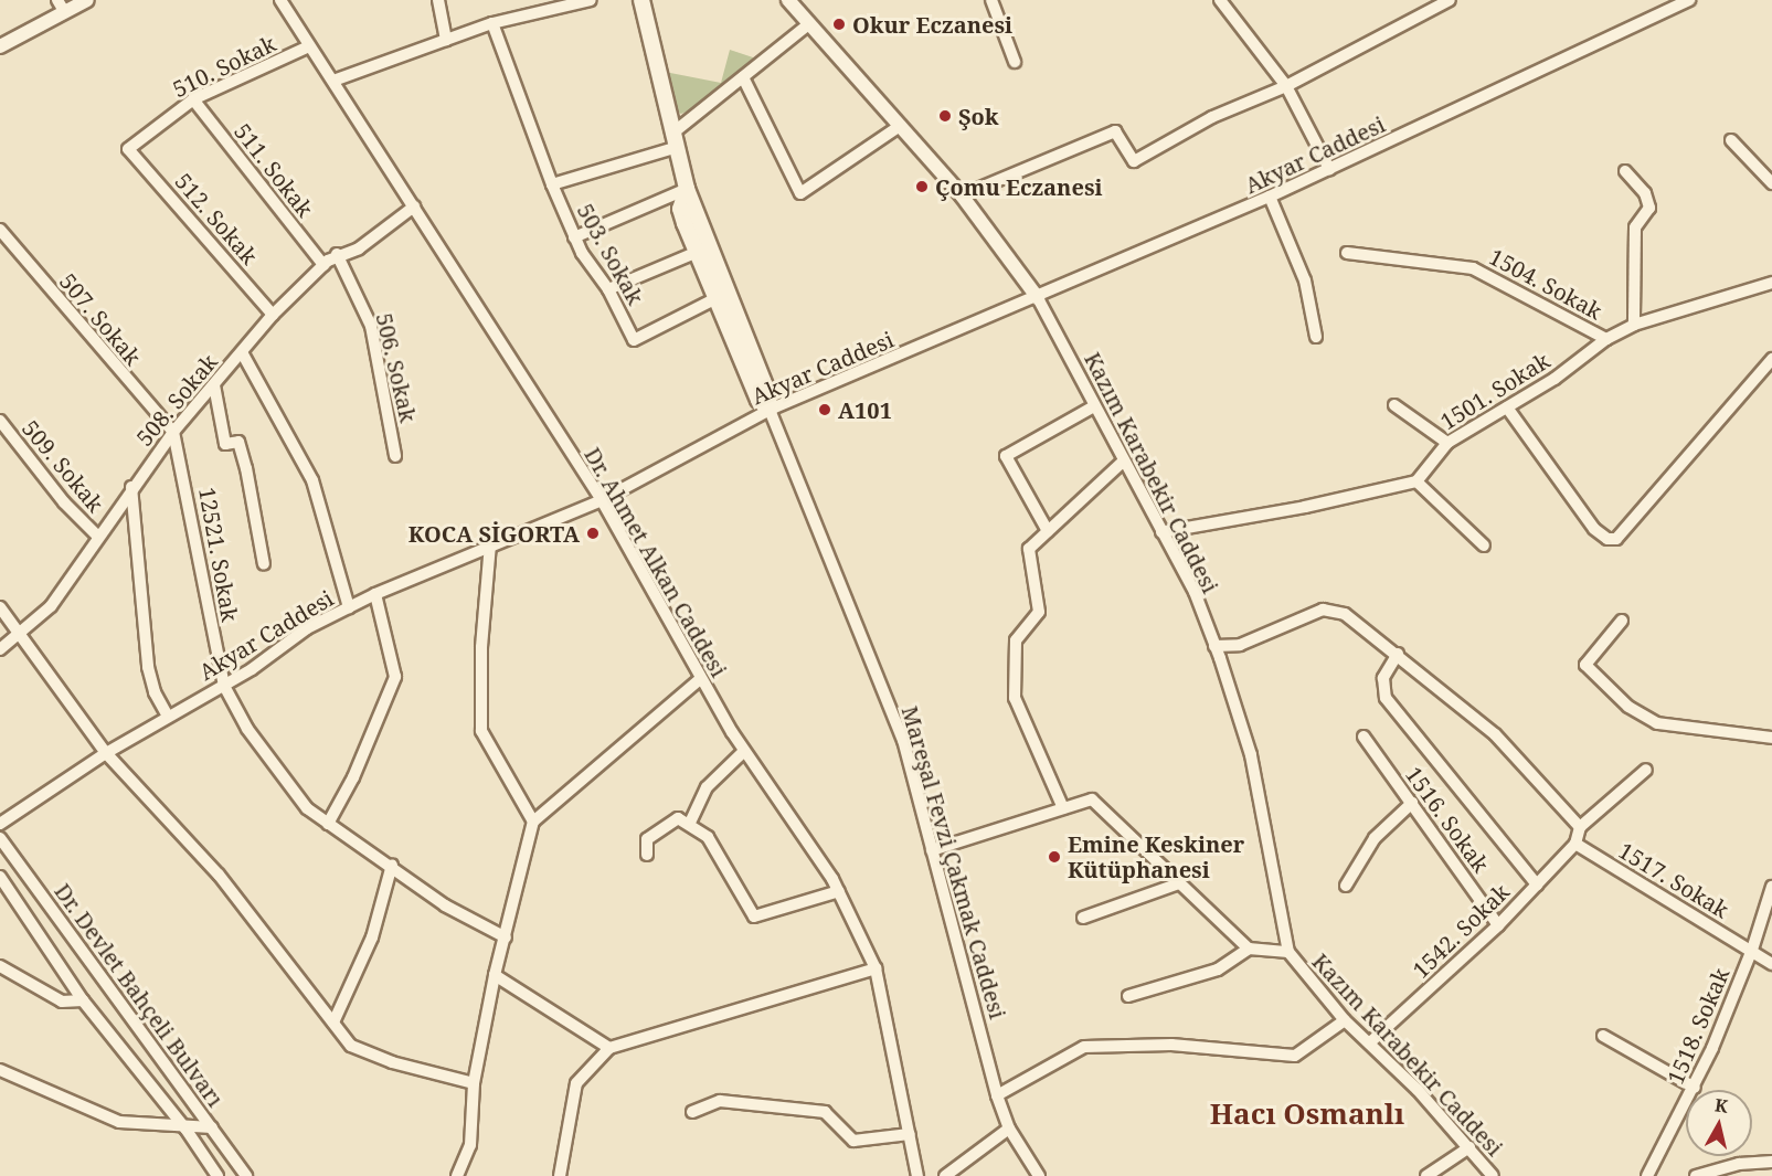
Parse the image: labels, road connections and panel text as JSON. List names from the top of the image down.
{
  "streets": {
    "street": [
      "510. Sokak",
      "Akyar Caddesi",
      "511. Sokak",
      "512. Sokak",
      "503. Sokak",
      "1504. Sokak",
      "507. Sokak",
      "506. Sokak",
      "1501. Sokak",
      "508. Sokak",
      "509. Sokak",
      "Kazım Karabekir Caddesi",
      "12521. Sokak",
      "Dr. Ahmet Alkan Caddesi",
      "1516. Sokak",
      "Mareşal Fevzi Çakmak Caddesi",
      "1517. Sokak",
      "1542. Sokak",
      "Dr. Devlet Bahçeli Bulvarı",
      "1518. Sokak"
    ]
  },
  "crossings": [
    ["510. Sokak", "511. Sokak"],
    ["510. Sokak", "512. Sokak"],
    ["510. Sokak", "Dr. Ahmet Alkan Caddesi"],
    ["Akyar Caddesi", "Kazım Karabekir Caddesi"],
    ["Akyar Caddesi", "12521. Sokak"],
    ["Akyar Caddesi", "Dr. Ahmet Alkan Caddesi"],
    ["Akyar Caddesi", "Mareşal Fevzi Çakmak Caddesi"],
    ["511. Sokak", "508. Sokak"],
    ["512. Sokak", "508. Sokak"],
    ["1504. Sokak", "1501. Sokak"],
    ["507. Sokak", "508. Sokak"],
    ["507. Sokak", "12521. Sokak"],
    ["506. Sokak", "508. Sokak"],
    ["508. Sokak", "509. Sokak"],
    ["508. Sokak", "12521. Sokak"],
    ["508. Sokak", "Dr. Ahmet Alkan Caddesi"],
    ["Kazım Karabekir Caddesi", "1542. Sokak"],
    ["1516. Sokak", "1542. Sokak"],
    ["1517. Sokak", "1542. Sokak"],
    ["1517. Sokak", "1518. Sokak"]
  ],
  "districts": ["Hacı Osmanlı"],
  "places": [
    "Okur Eczanesi",
    "Şok",
    "Çomu Eczanesi",
    "A101",
    "KOCA SİGORTA",
    "Emine Keskiner Kütüphanesi"
  ],
  "north": "top"
}
